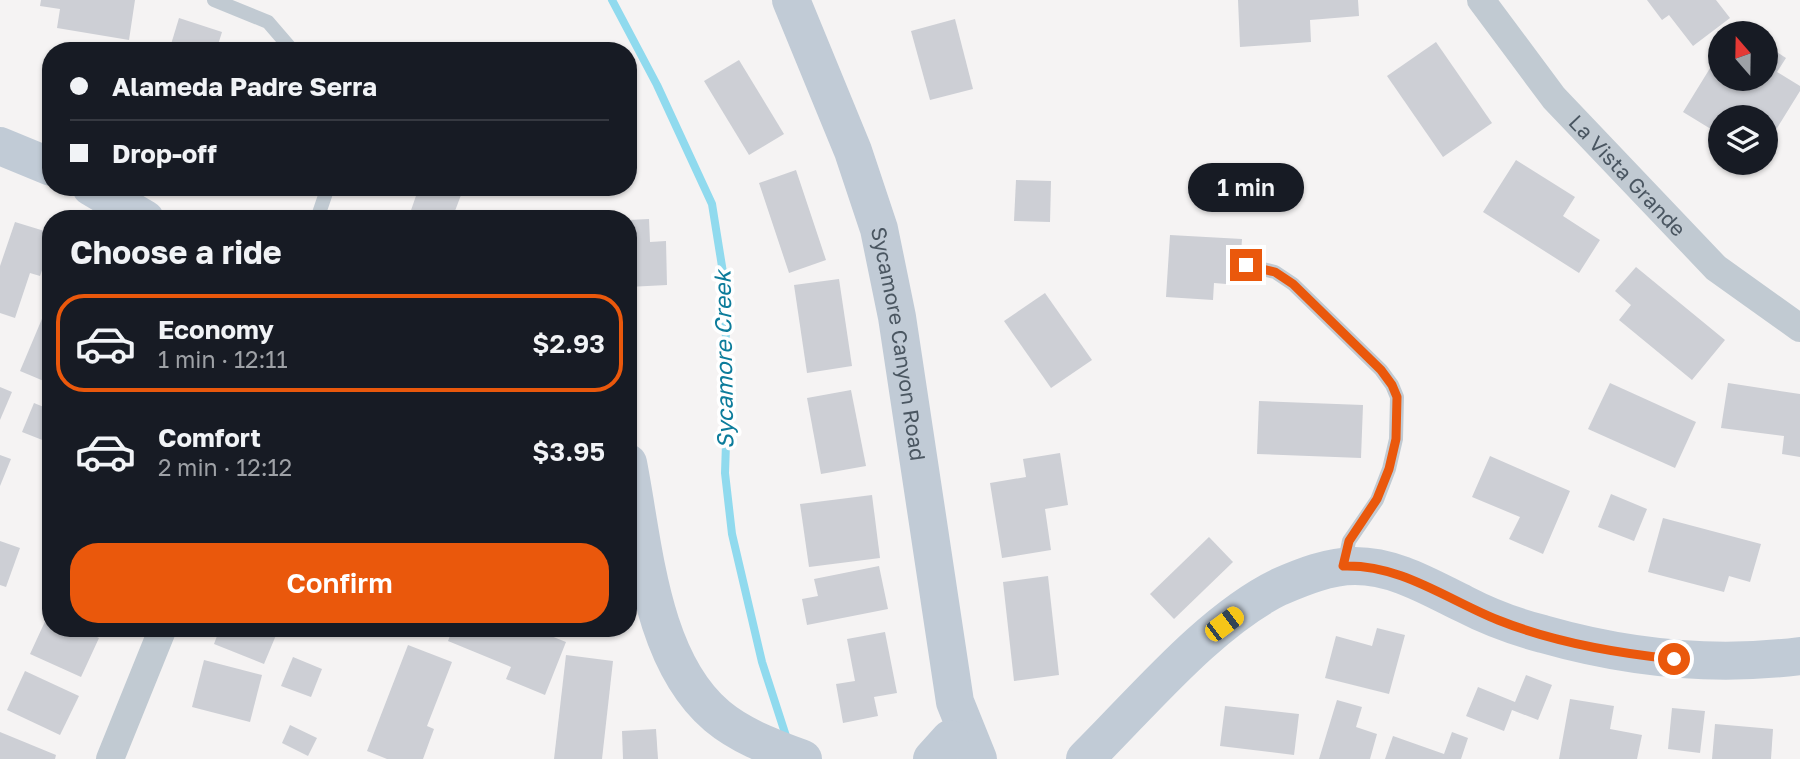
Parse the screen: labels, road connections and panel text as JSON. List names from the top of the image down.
{
  "streets": {
    "street": ["La Vista Grande", "Sycamore Canyon Road"]
  },
  "water": ["Sycamore Creek"],
  "north": "top",
  "page": {
    "banner": ["Alameda Padre Serra", "Drop-off"],
    "bubble": "1 min",
    "heading": "Choose a ride",
    "list": [
      {
        "name": "Economy",
        "note": "1 min · 12:11",
        "value": "$2.93"
      },
      {
        "name": "Comfort",
        "note": "2 min · 12:12",
        "value": "$3.95"
      }
    ],
    "buttons": "Confirm"
  }
}
